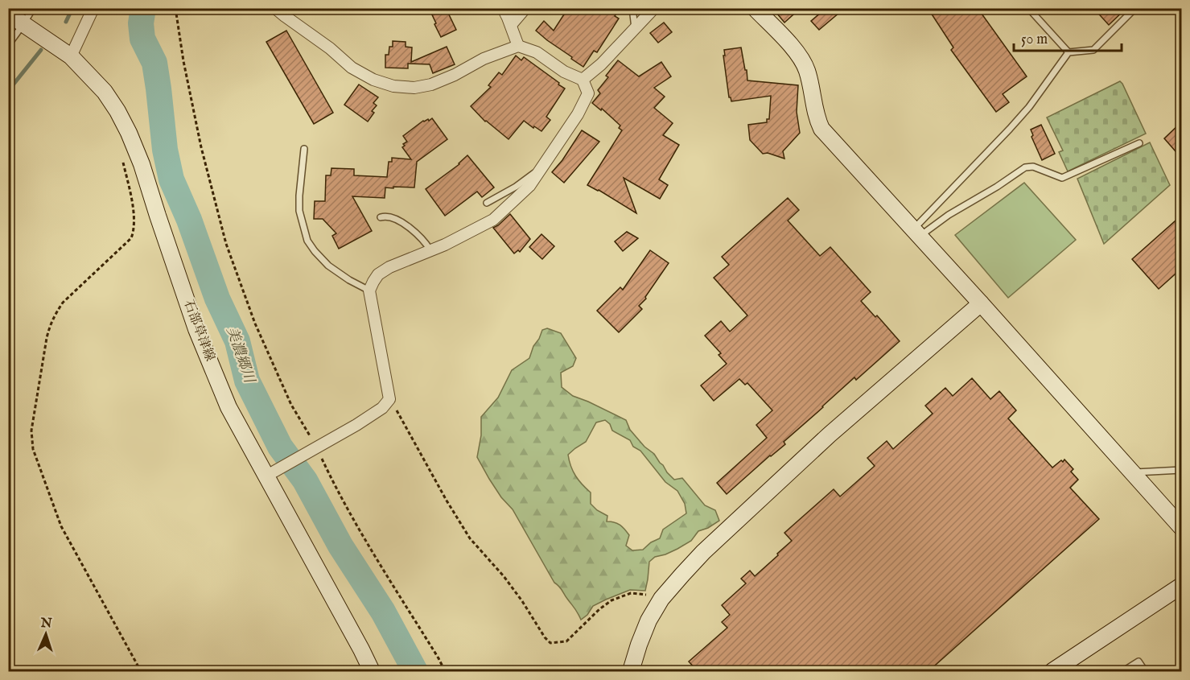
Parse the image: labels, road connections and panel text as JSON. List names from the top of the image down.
{
  "streets": {
    "street": ["石部草津線"]
  },
  "water": ["美濃郷川"],
  "scale_bar": "50 m",
  "north": "top"
}
